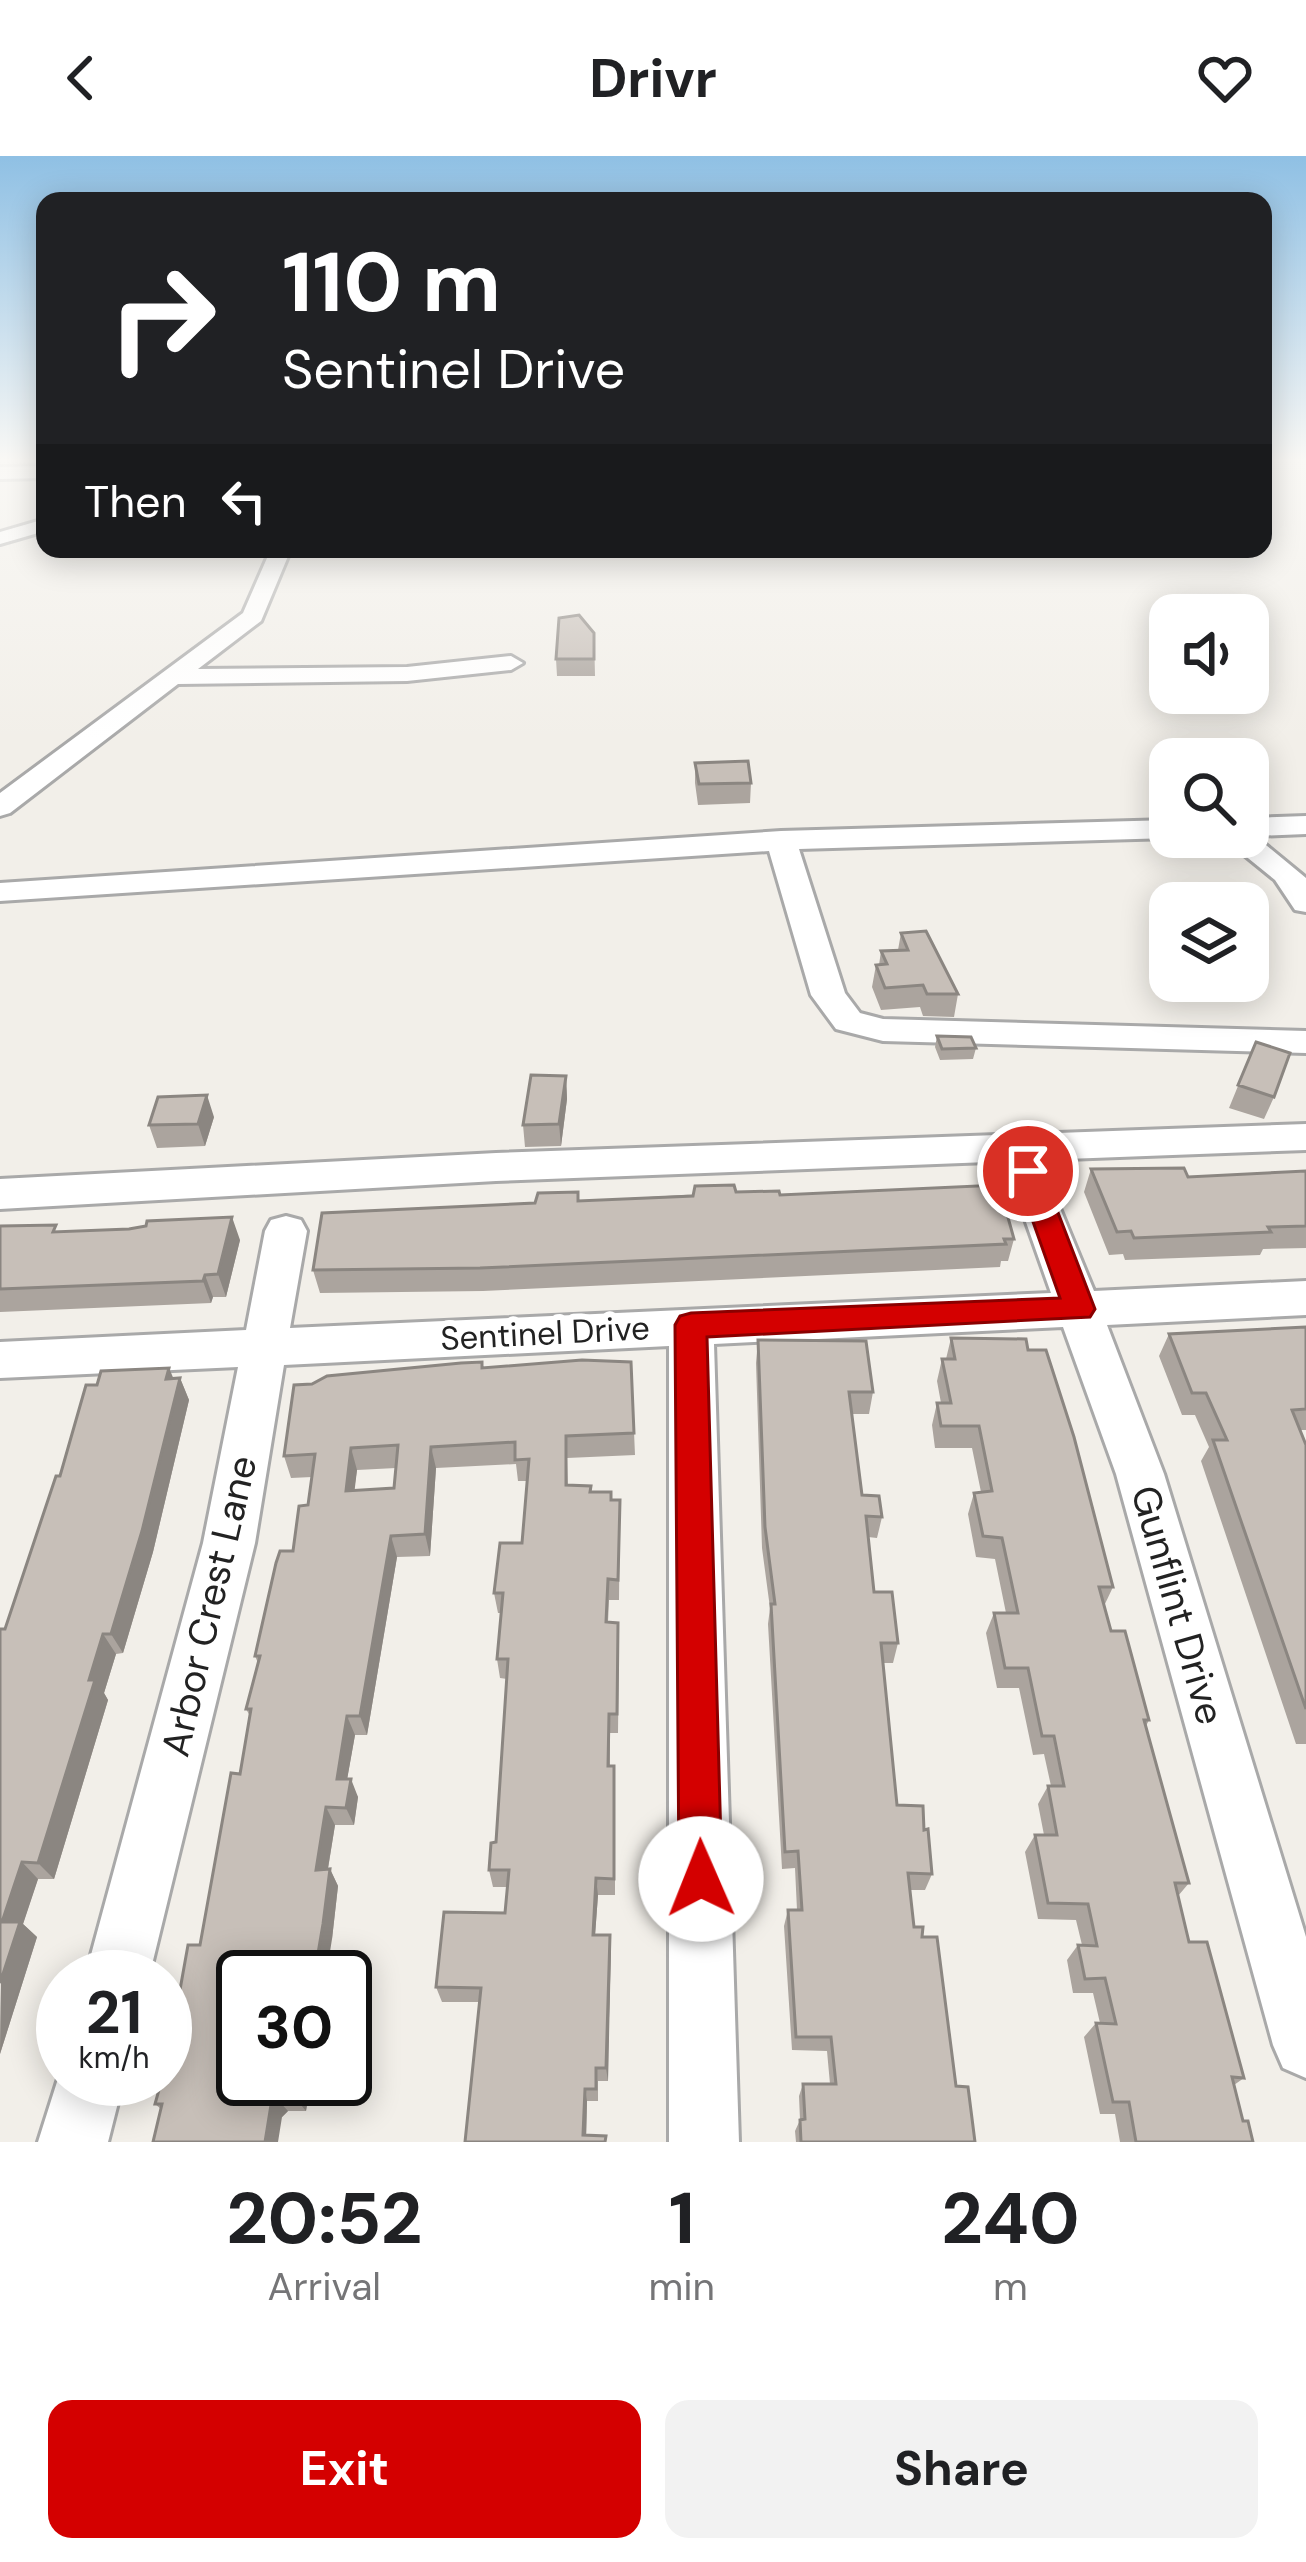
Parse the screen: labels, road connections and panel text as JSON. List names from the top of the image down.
{
  "streets": {
    "street": ["Sentinel Drive", "Gunflint Drive", "Arbor Crest Lane"]
  },
  "crossings": [
    ["Sentinel Drive", "Gunflint Drive"],
    ["Sentinel Drive", "Arbor Crest Lane"]
  ],
  "page": {
    "header": "Drivr",
    "turn": ["110 m", "Sentinel Drive"],
    "then": "Then",
    "speed": "21 km/h",
    "limit": "30",
    "eta": [
      "20:52",
      "Arrival",
      "1",
      "min",
      "240",
      "m"
    ],
    "buttons": ["Exit", "Share"]
  }
}
